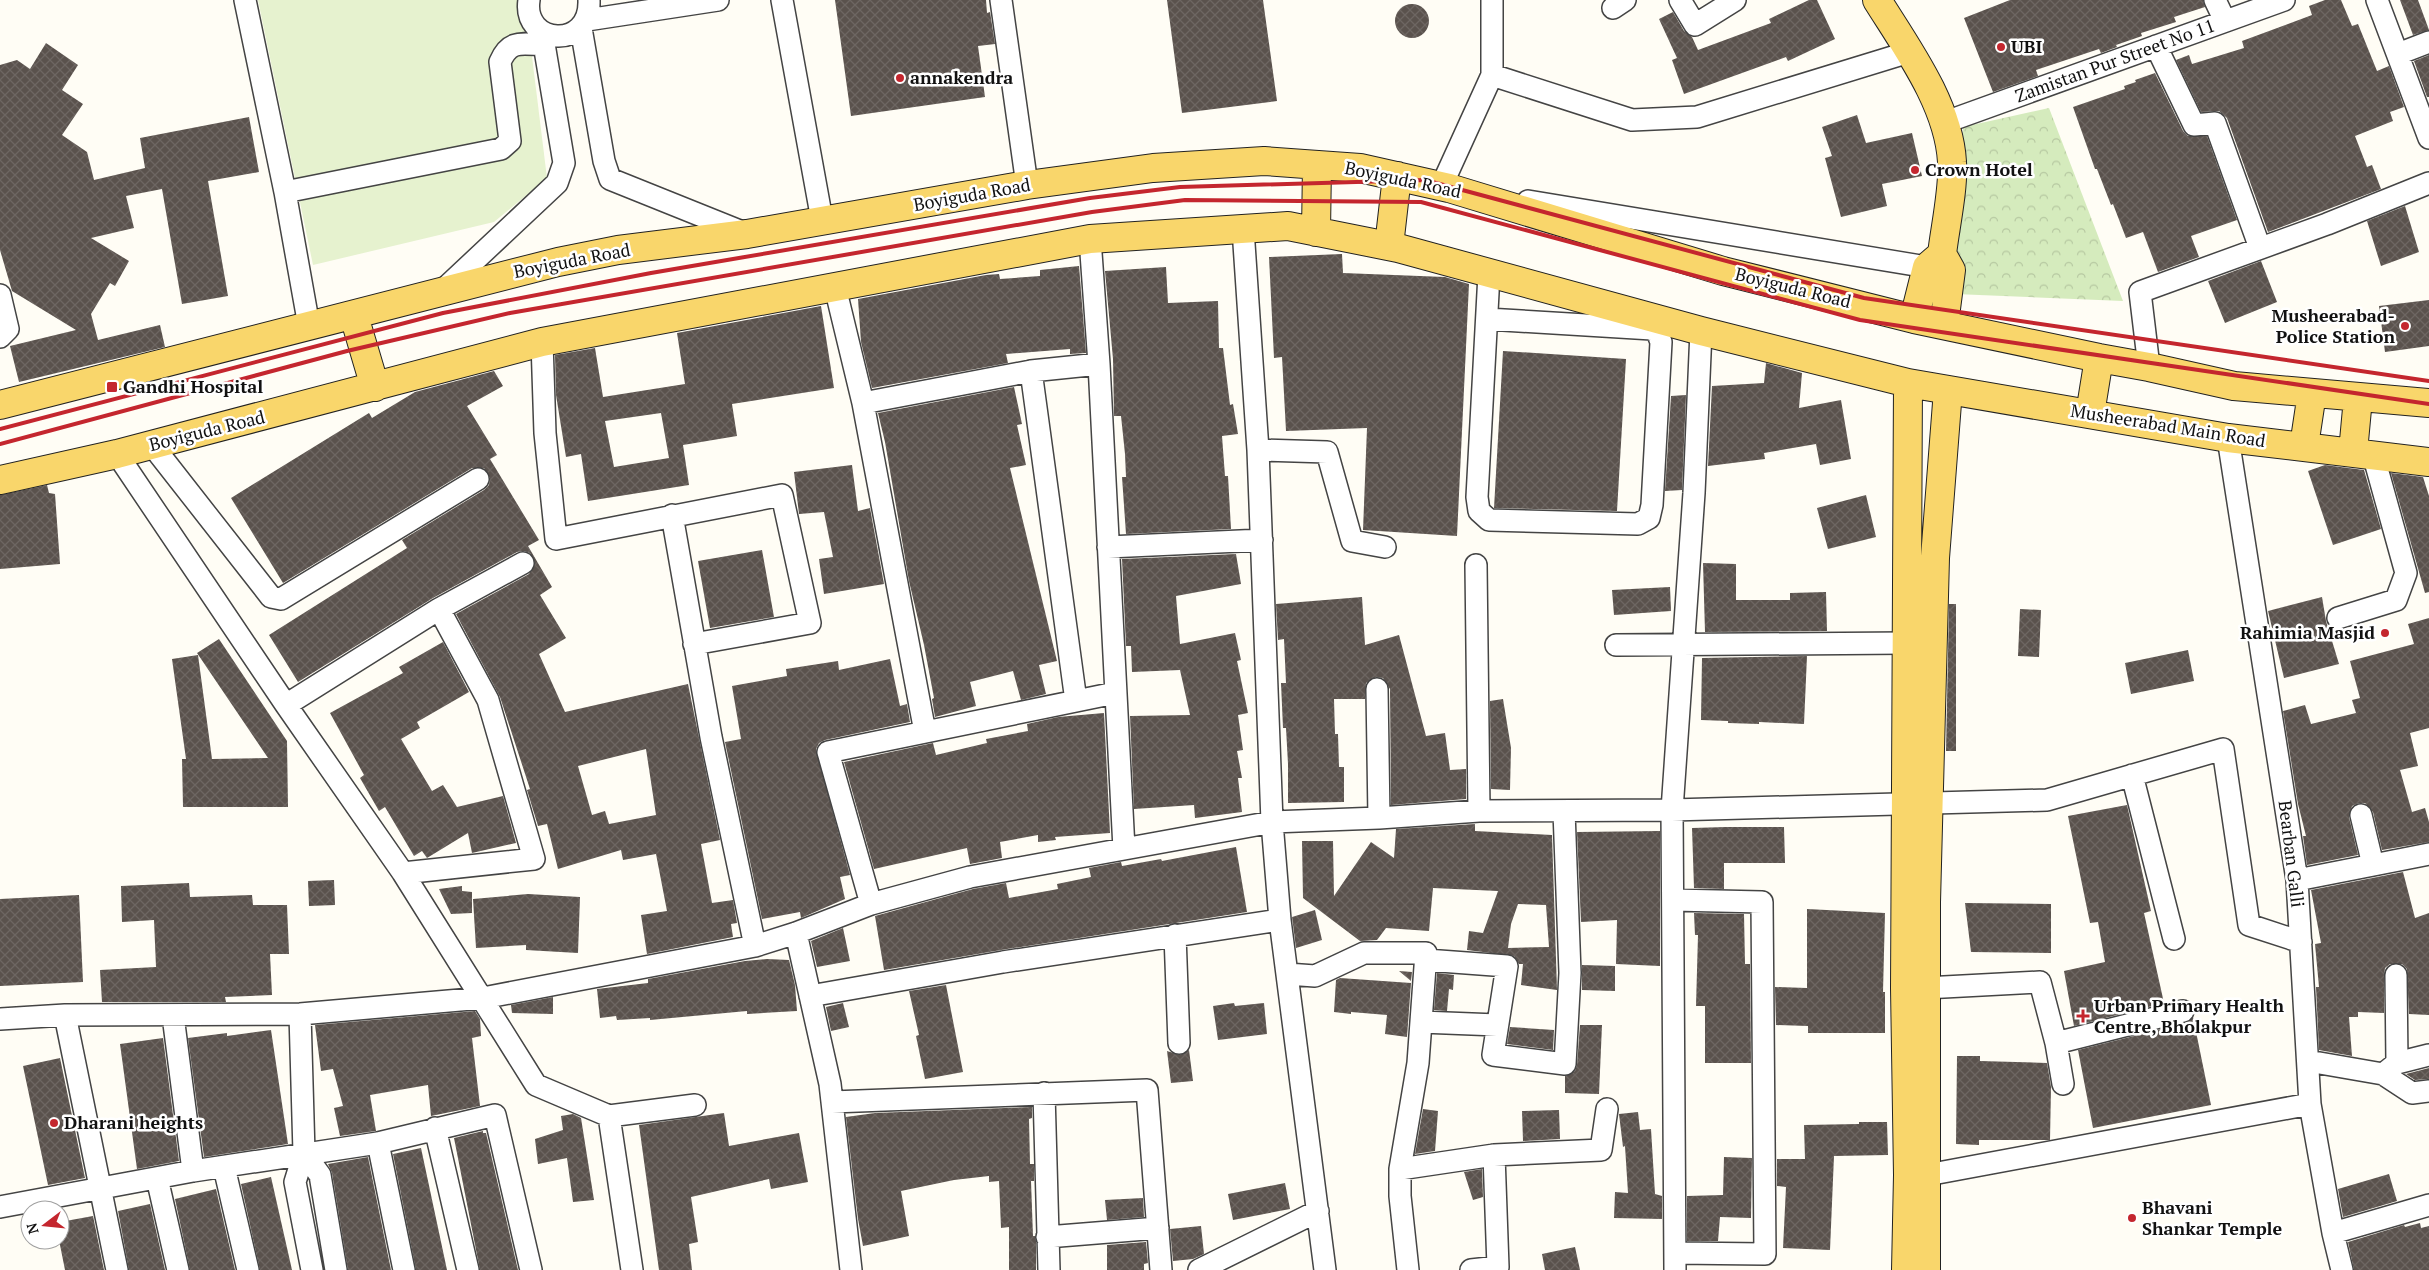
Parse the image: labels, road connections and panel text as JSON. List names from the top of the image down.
{
  "streets": {
    "main road": ["Boyiguda Road", "Musheerabad Main Road"],
    "street": ["Zamistan Pur Street No 11", "Bearban Galli"]
  },
  "crossings": [
    ["Boyiguda Road", "Musheerabad Main Road"],
    ["Musheerabad Main Road", "Bearban Galli"]
  ],
  "places": {
    "other": [
      "UBI",
      "annakendra",
      "Crown Hotel",
      "Musheerabad- Police Station",
      "Rahimia Masjid",
      "Dharani heights",
      "Bhavani Shankar Temple"
    ],
    "transit": ["Gandhi Hospital"],
    "health": ["Urban Primary Health Centre, Bholakpur"]
  },
  "north": "left"
}
